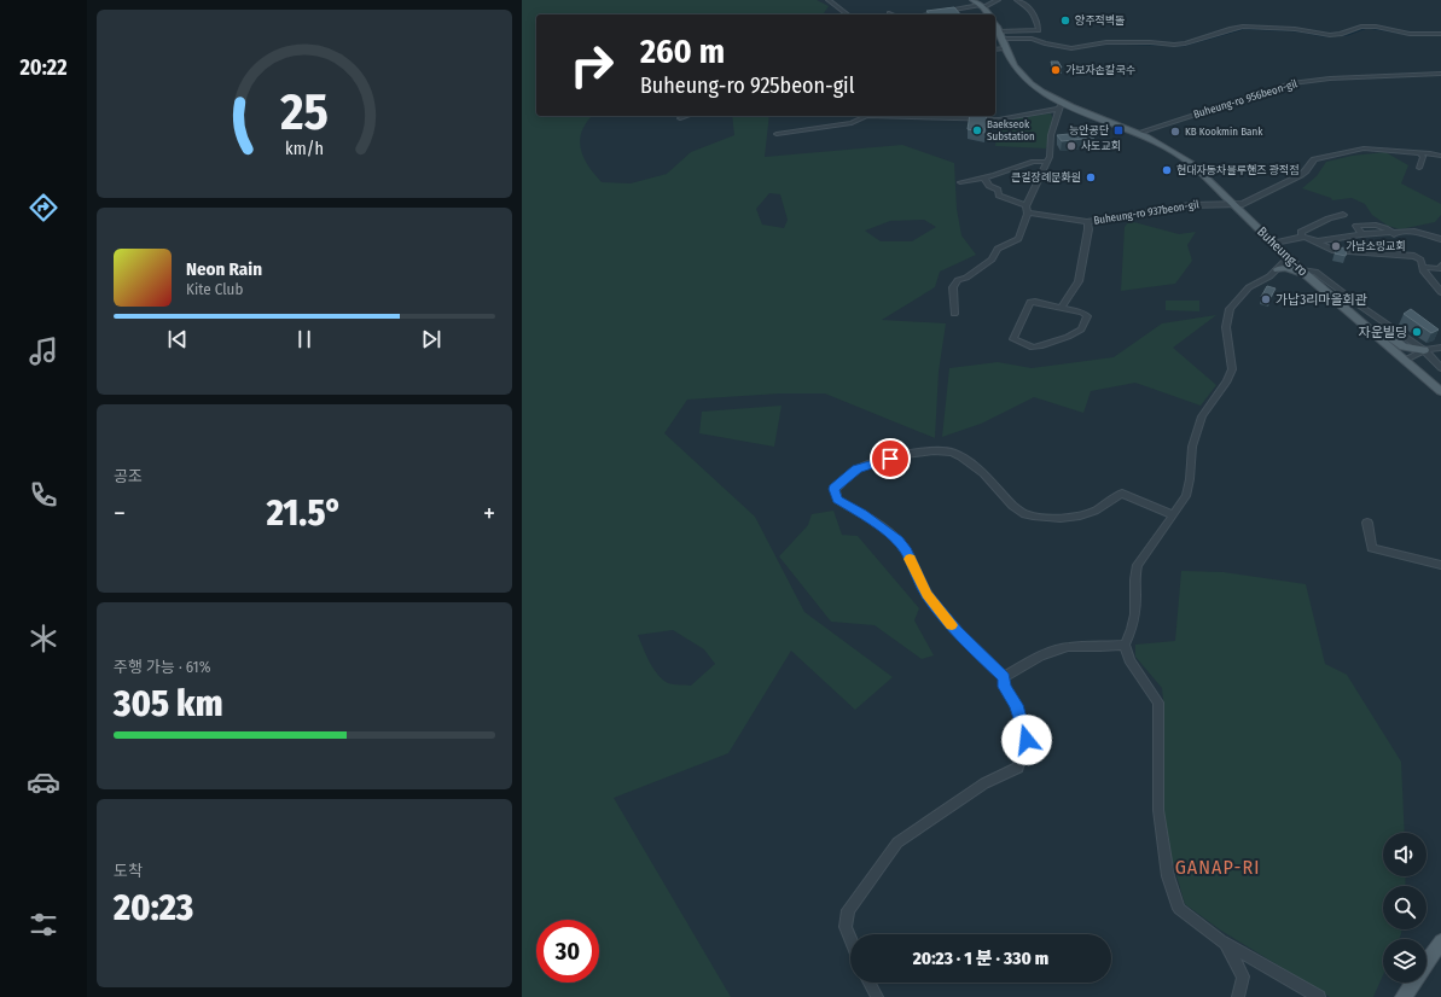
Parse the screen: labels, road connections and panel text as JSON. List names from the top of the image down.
{
  "streets": {
    "main road": ["Buheung-ro"],
    "street": ["Buheung-ro 956beon-gil", "Buheung-ro 937beon-gil"]
  },
  "crossings": [
    ["Buheung-ro 956beon-gil", "Buheung-ro"],
    ["Buheung-ro 937beon-gil", "Buheung-ro"]
  ],
  "districts": ["GANAP-RI"],
  "places": {
    "other": [
      "양주적벽돌",
      "가보자손칼국수",
      "Baekseok Substation",
      "KB Kookmin Bank",
      "사도교회",
      "현대자동차블루핸즈 광적점",
      "큰길장례문화원",
      "가납소밍교회",
      "가납3리마을회관",
      "자운빌딩"
    ],
    "transit": ["능안공단"]
  },
  "page": {
    "tabs": "20:22",
    "turn": ["260 m", "Buheung-ro 925beon-gil"],
    "song": ["Neon Rain", "Kite Club"],
    "tile": [
      "공조",
      ["주행 가능 · 61%", "305 km"],
      ["도착", "20:23"]
    ],
    "heat": ["−", "21.5°", "+"],
    "limit": "30",
    "trip": "20:23 · 1 분 · 330 m",
    "gauge": ["25", "km/h"]
  }
}
